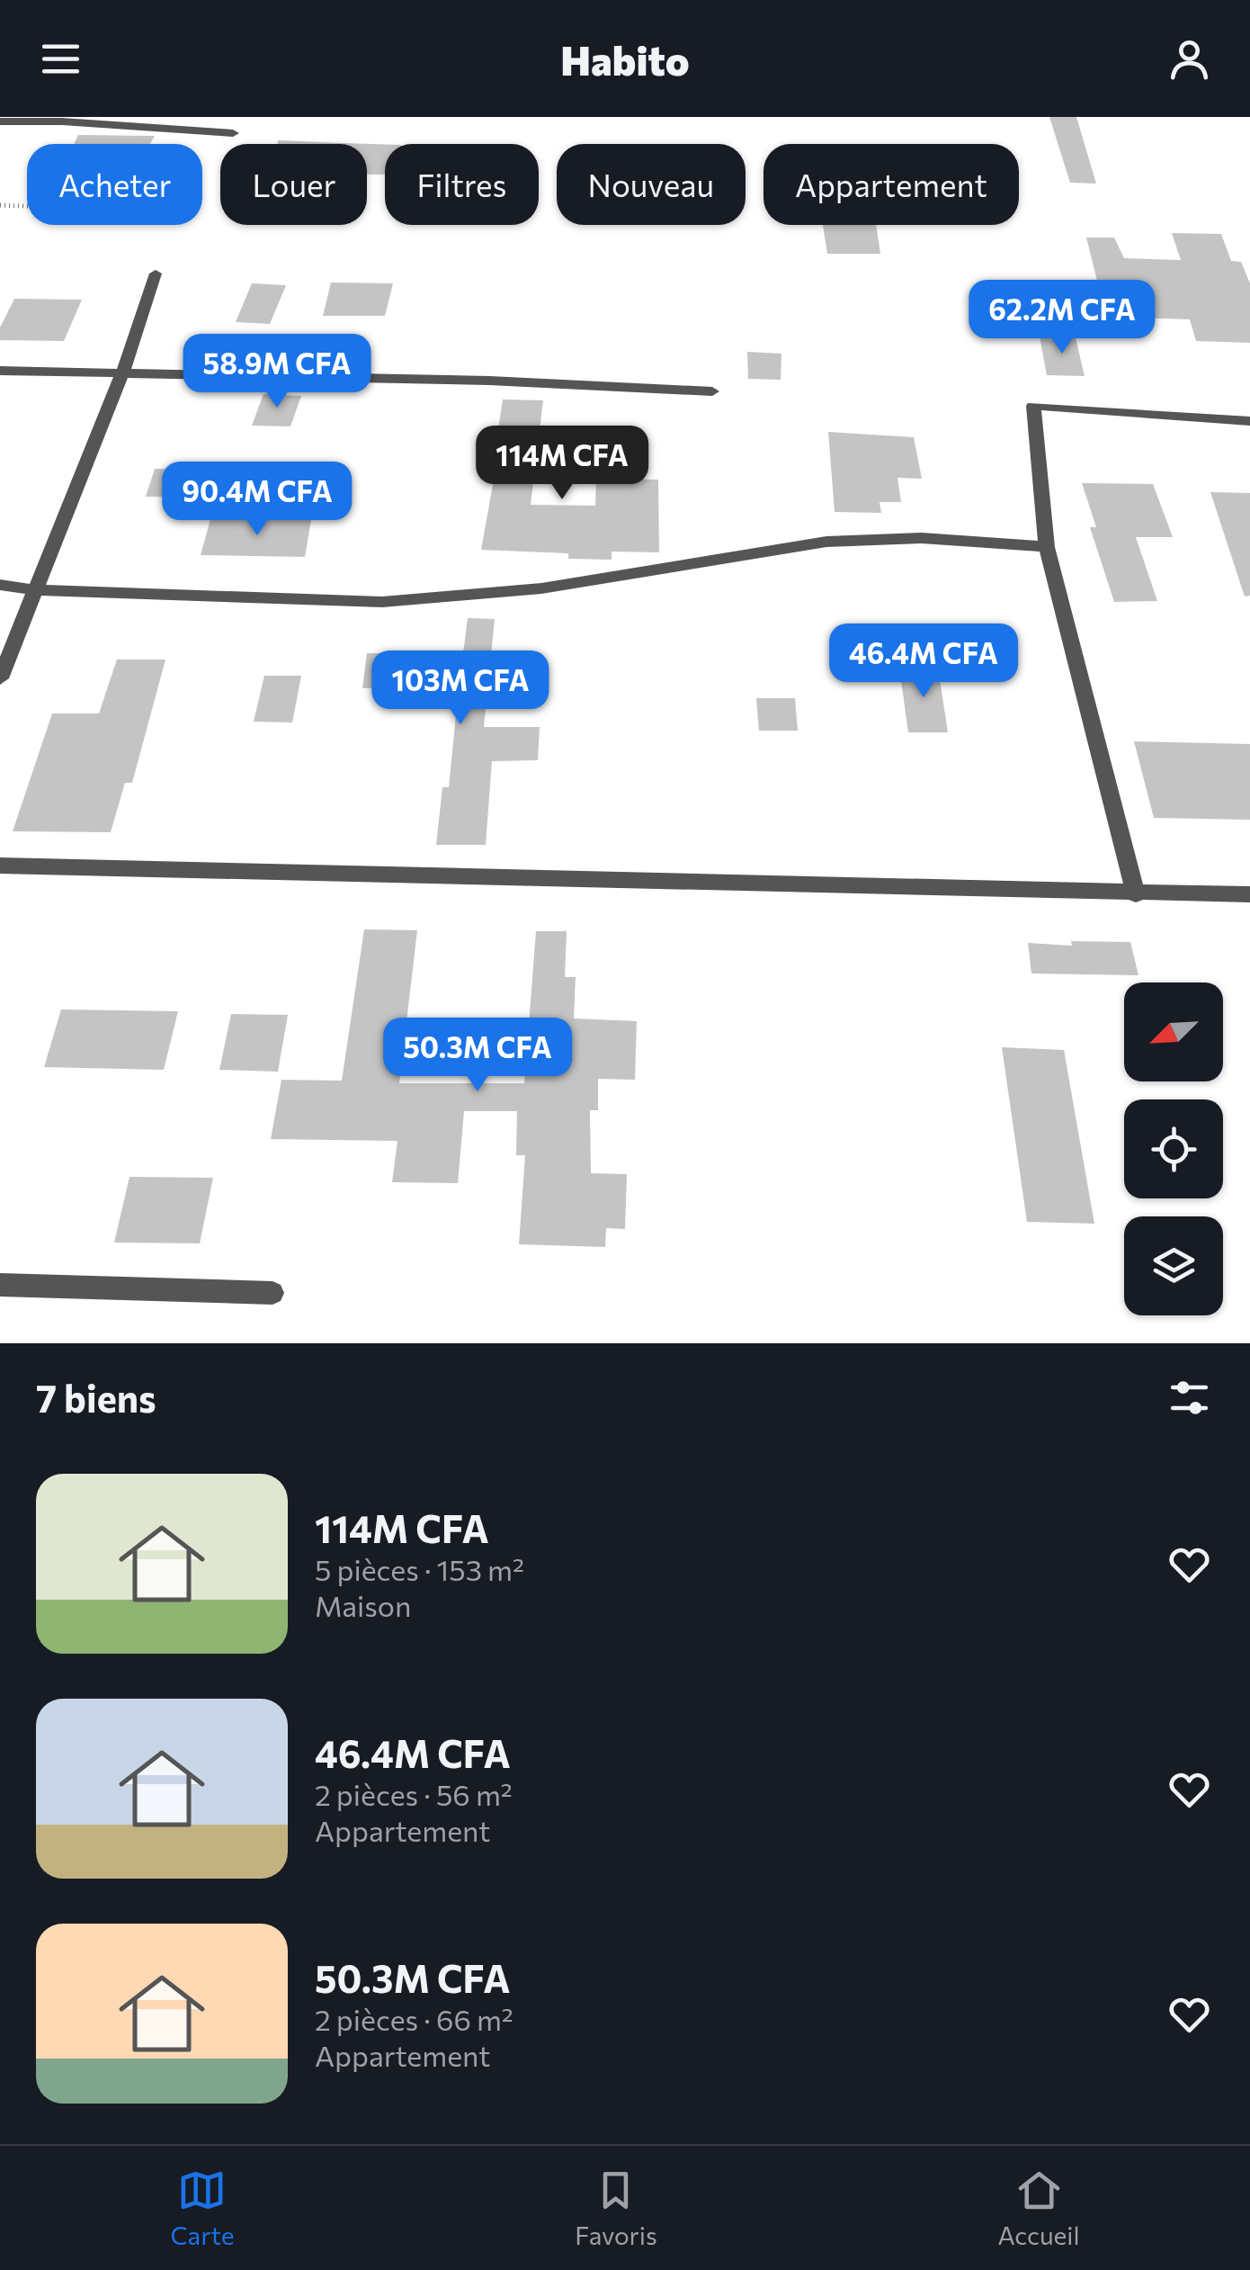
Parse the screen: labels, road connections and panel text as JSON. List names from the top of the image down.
{
  "north": "bottom left",
  "page": {
    "header": "Habito",
    "chip": [
      "Acheter",
      "Louer",
      "Filtres",
      "Nouveau",
      "Appartement"
    ],
    "price": [
      "62.2M CFA",
      "58.9M CFA",
      "114M CFA",
      "90.4M CFA",
      "46.4M CFA",
      "103M CFA",
      "50.3M CFA"
    ],
    "heading": "7 biens",
    "list": [
      {
        "name": "114M CFA",
        "note": "5 pièces · 153 m² · Maison"
      },
      {
        "name": "46.4M CFA",
        "note": "2 pièces · 56 m² · Appartement"
      },
      {
        "name": "50.3M CFA",
        "note": "2 pièces · 66 m² · Appartement"
      }
    ],
    "tabs": ["Carte", "Favoris", "Accueil"]
  }
}
